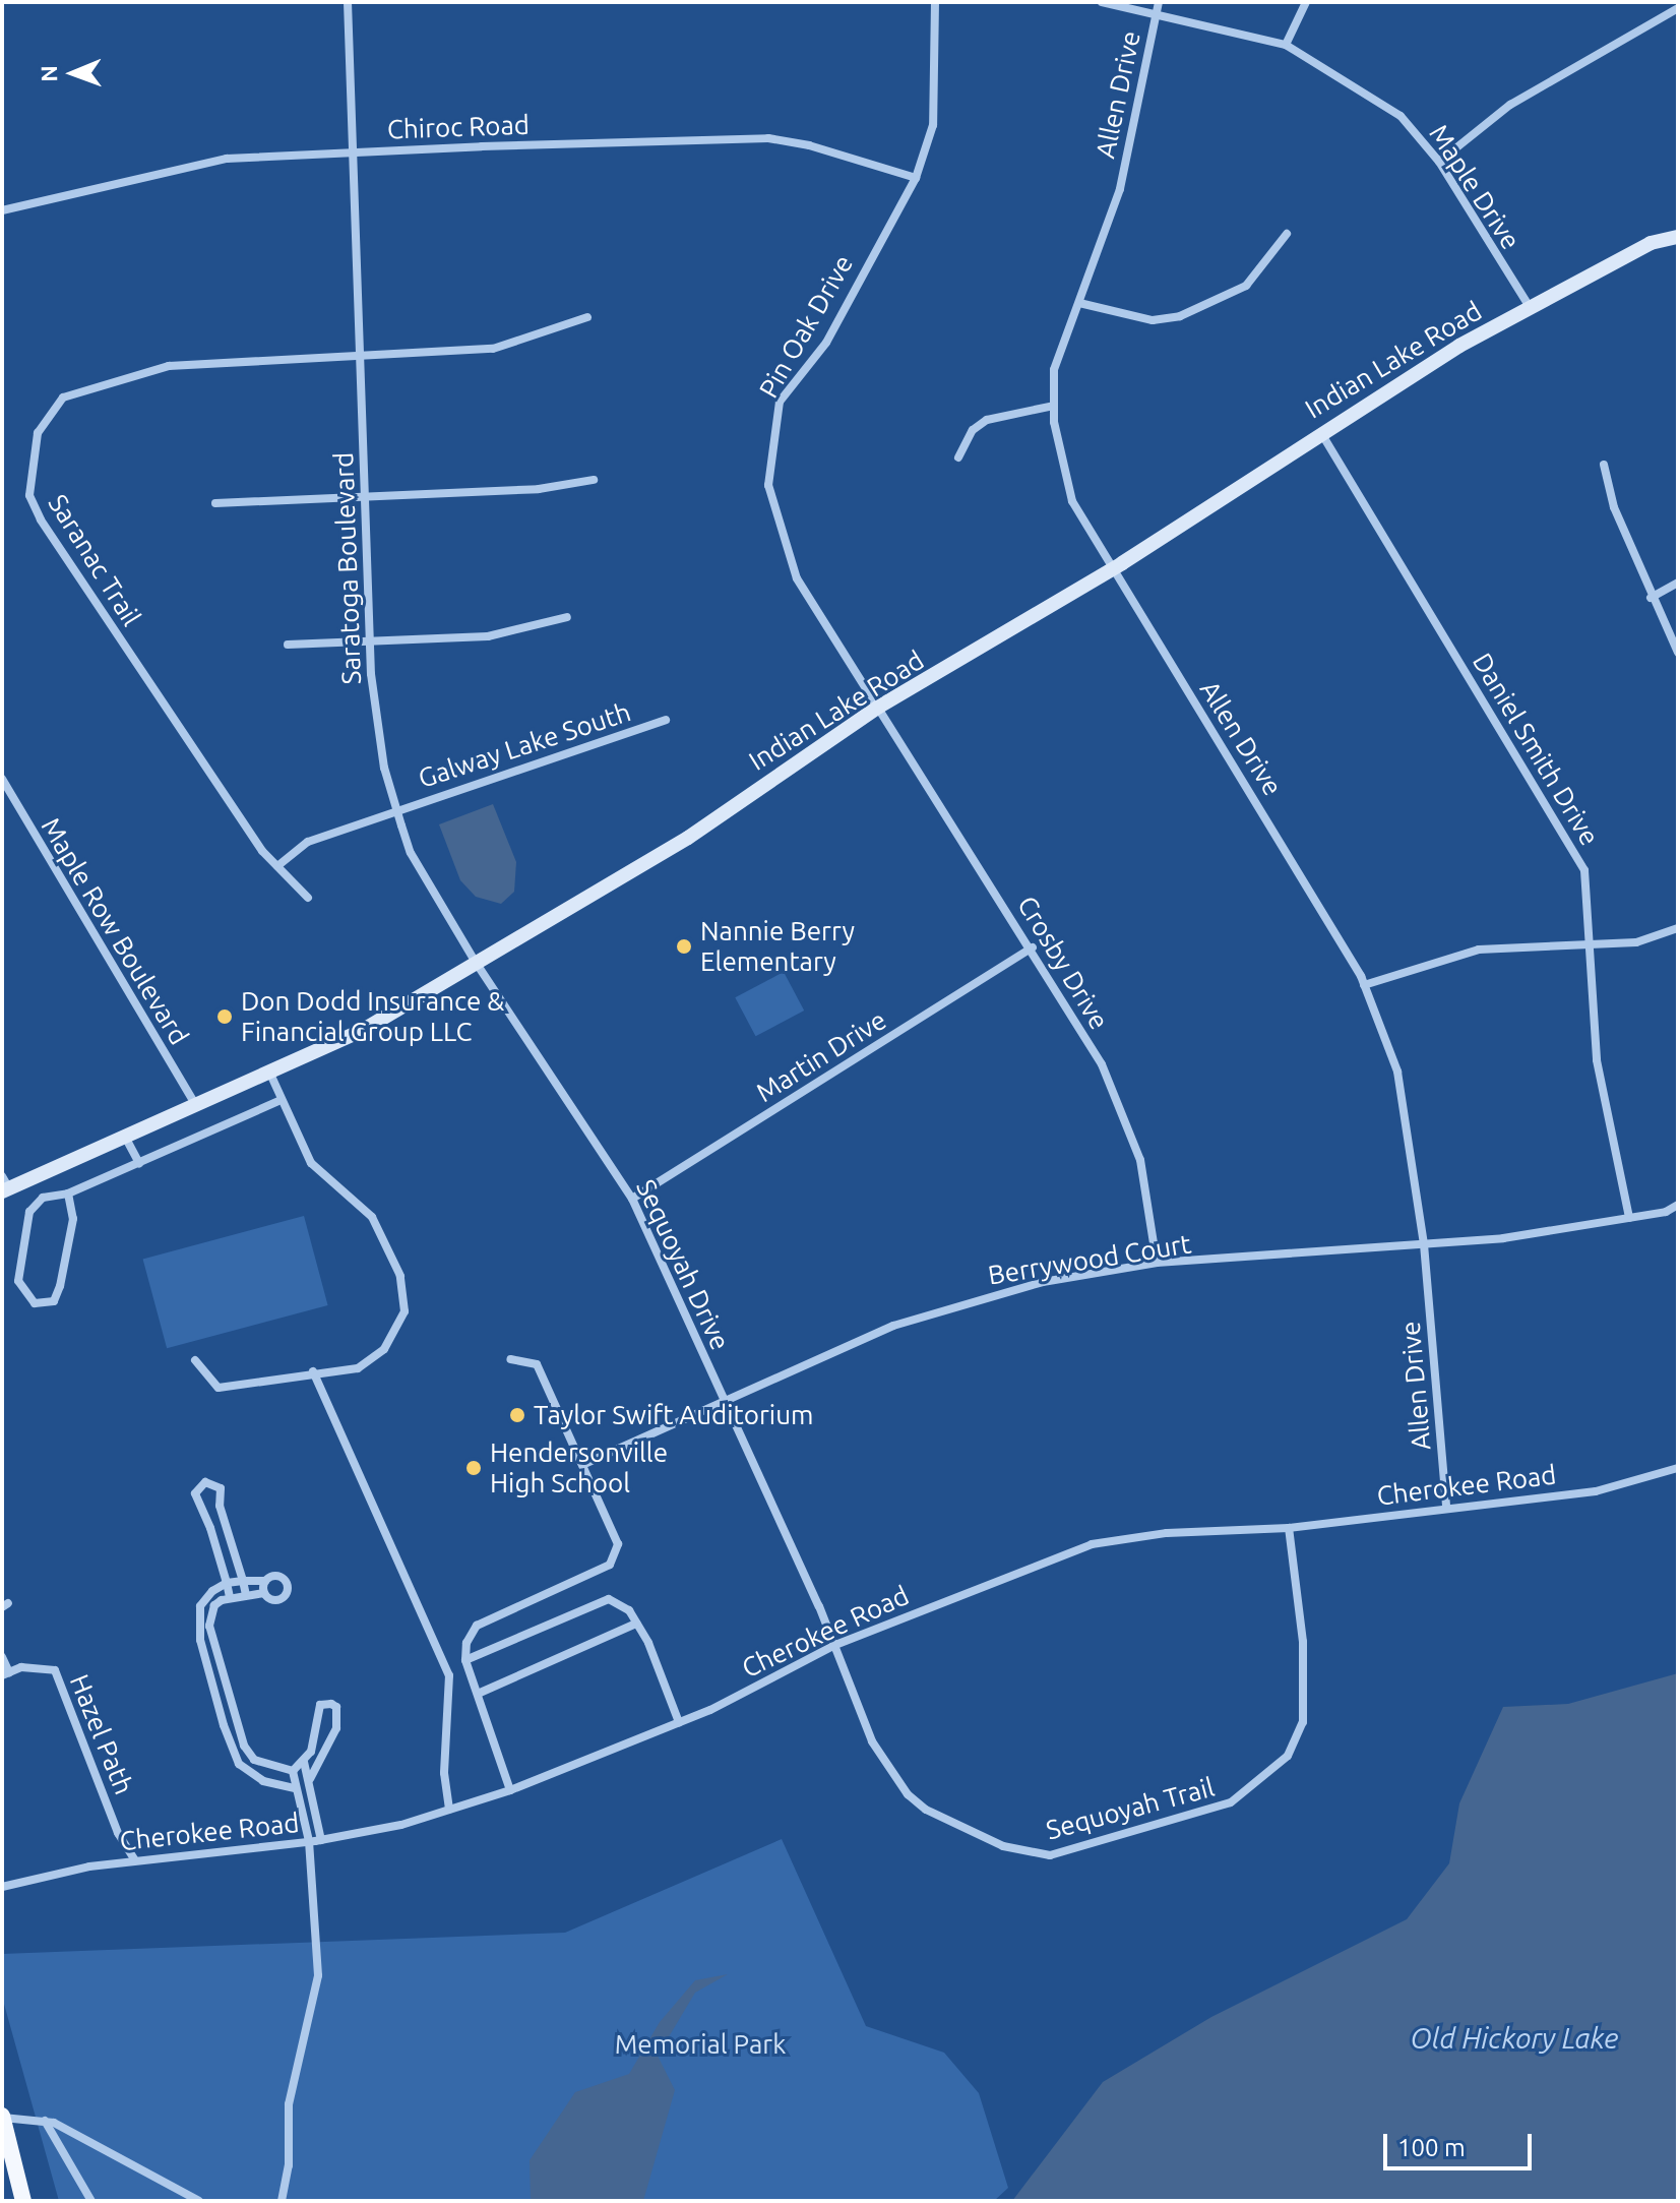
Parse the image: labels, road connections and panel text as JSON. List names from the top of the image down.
{
  "streets": {
    "street": [
      "Allen Drive",
      "Chiroc Road",
      "Maple Drive",
      "Pin Oak Drive",
      "Indian Lake Road",
      "Saranac Trail",
      "Saratoga Boulevard",
      "Galway Lake South",
      "Daniel Smith Drive",
      "Maple Row Boulevard",
      "Crosby Drive",
      "Martin Drive",
      "Berrywood Court",
      "Sequoyah Drive",
      "Cherokee Road",
      "Hazel Path",
      "Sequoyah Trail"
    ]
  },
  "crossings": [
    ["Allen Drive", "Maple Drive"],
    ["Allen Drive", "Indian Lake Road"],
    ["Allen Drive", "Berrywood Court"],
    ["Allen Drive", "Cherokee Road"],
    ["Chiroc Road", "Pin Oak Drive"],
    ["Chiroc Road", "Saratoga Boulevard"],
    ["Maple Drive", "Indian Lake Road"],
    ["Pin Oak Drive", "Indian Lake Road"],
    ["Pin Oak Drive", "Crosby Drive"],
    ["Indian Lake Road", "Saratoga Boulevard"],
    ["Indian Lake Road", "Daniel Smith Drive"],
    ["Indian Lake Road", "Maple Row Boulevard"],
    ["Indian Lake Road", "Crosby Drive"],
    ["Indian Lake Road", "Sequoyah Drive"],
    ["Saranac Trail", "Saratoga Boulevard"],
    ["Saranac Trail", "Galway Lake South"],
    ["Saratoga Boulevard", "Galway Lake South"],
    ["Saratoga Boulevard", "Sequoyah Drive"],
    ["Daniel Smith Drive", "Berrywood Court"],
    ["Crosby Drive", "Martin Drive"],
    ["Crosby Drive", "Berrywood Court"],
    ["Martin Drive", "Sequoyah Drive"],
    ["Berrywood Court", "Sequoyah Drive"],
    ["Sequoyah Drive", "Sequoyah Trail"],
    ["Cherokee Road", "Hazel Path"],
    ["Cherokee Road", "Sequoyah Trail"]
  ],
  "water": ["Old Hickory Lake"],
  "parks": ["Memorial Park"],
  "places": [
    "Nannie Berry Elementary",
    "Don Dodd Insurance & Financial Group LLC",
    "Taylor Swift Auditorium",
    "Hendersonville High School"
  ],
  "scale_bar": "100 m",
  "north": "left"
}
